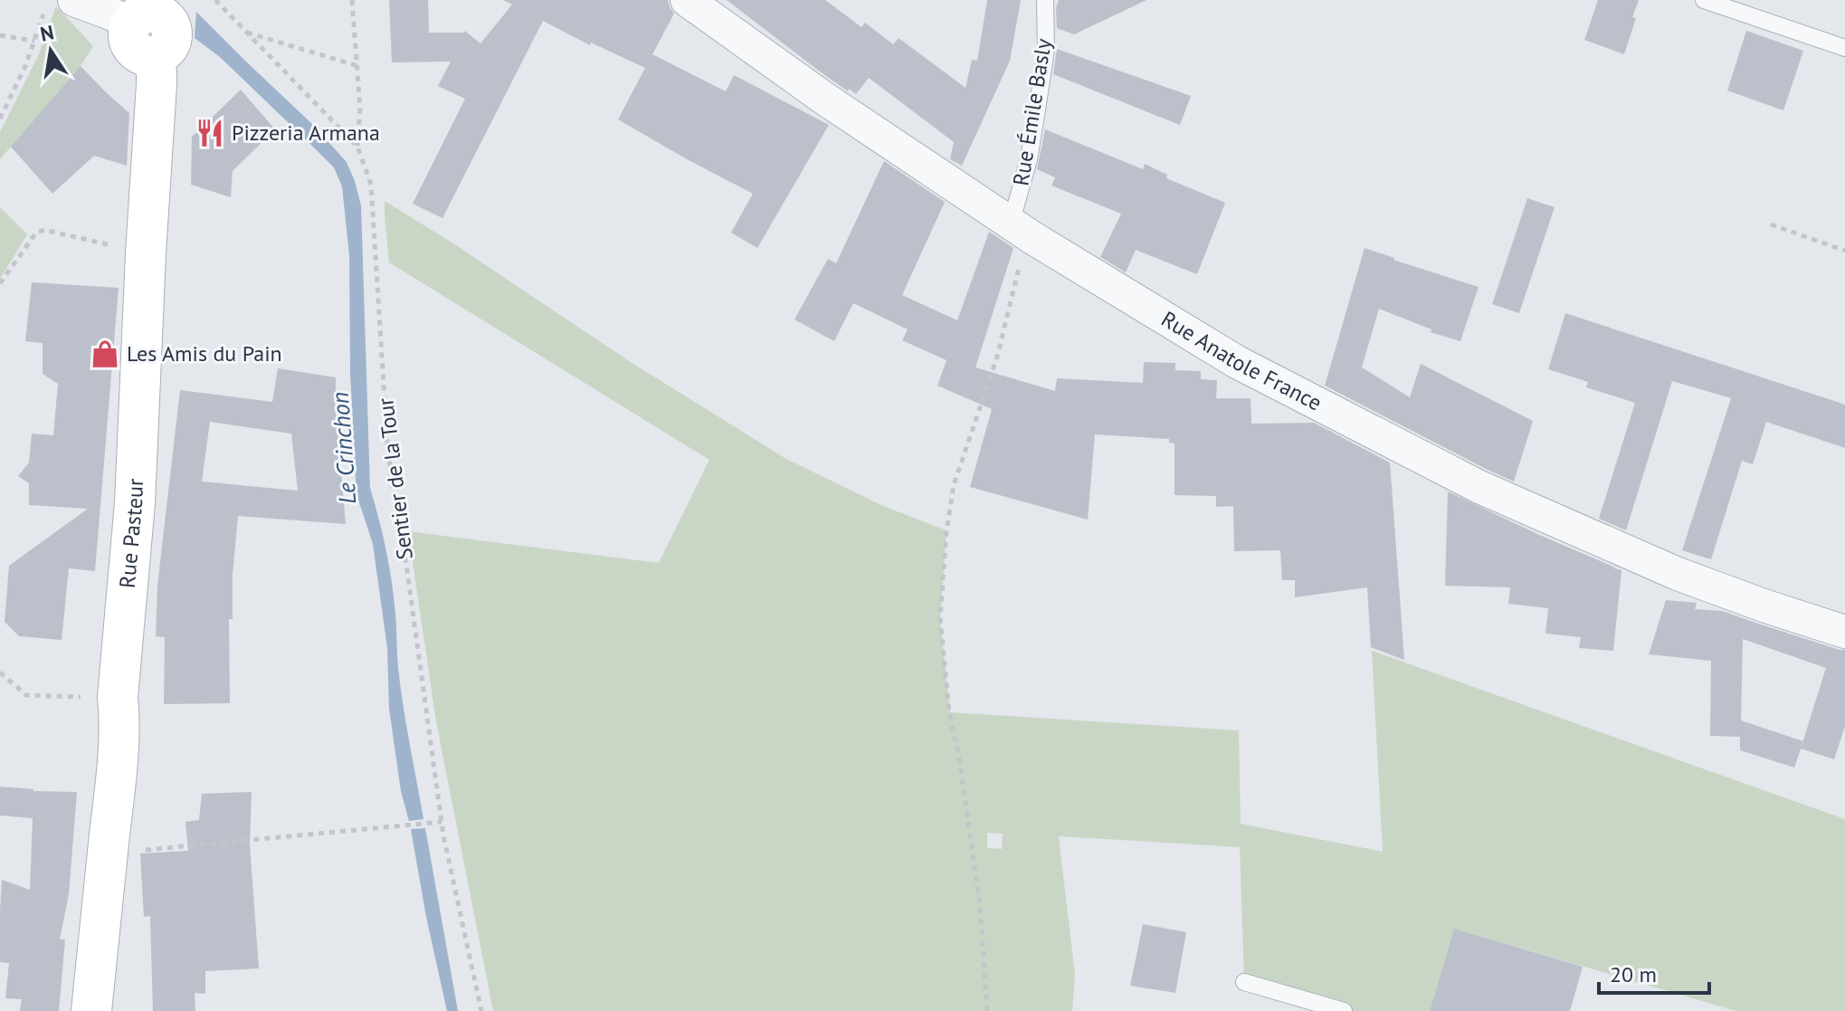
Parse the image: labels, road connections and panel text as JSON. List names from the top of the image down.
{
  "streets": {
    "street": ["Rue Anatole France", "Rue Pasteur"],
    "lane": ["Rue Émile Basly"],
    "path": ["Sentier de la Tour"]
  },
  "crossings": [
    ["Rue Émile Basly", "Rue Anatole France"]
  ],
  "water": ["Le Crinchon"],
  "places": {
    "restaurant": ["Pizzeria Armana"],
    "shop": ["Les Amis du Pain"]
  },
  "scale_bar": "20 m",
  "north": "top"
}
